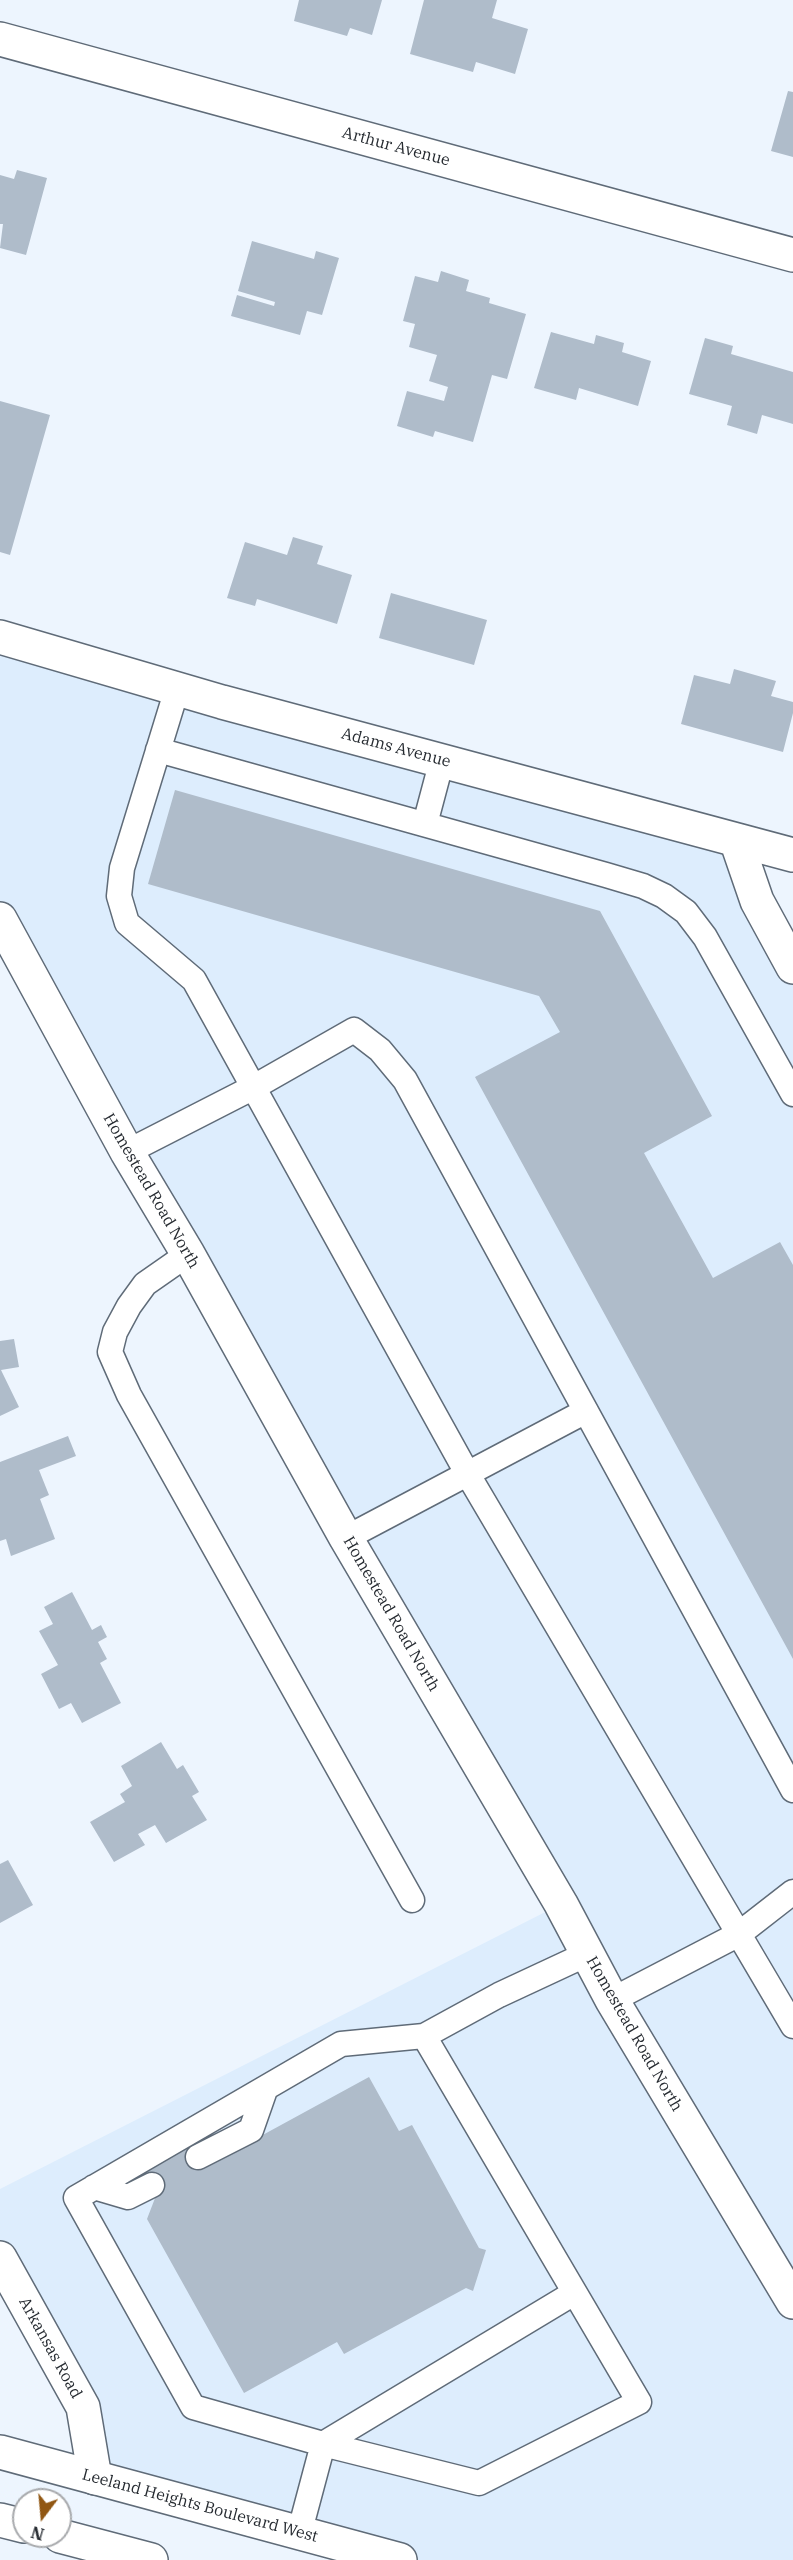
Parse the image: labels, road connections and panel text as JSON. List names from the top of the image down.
{
  "streets": {
    "main road": [
      "Arthur Avenue",
      "Adams Avenue",
      "Homestead Road North",
      "Arkansas Road",
      "Leeland Heights Boulevard West"
    ]
  },
  "crossings": [
    ["Arkansas Road", "Leeland Heights Boulevard West"]
  ],
  "north": "bottom"
}
